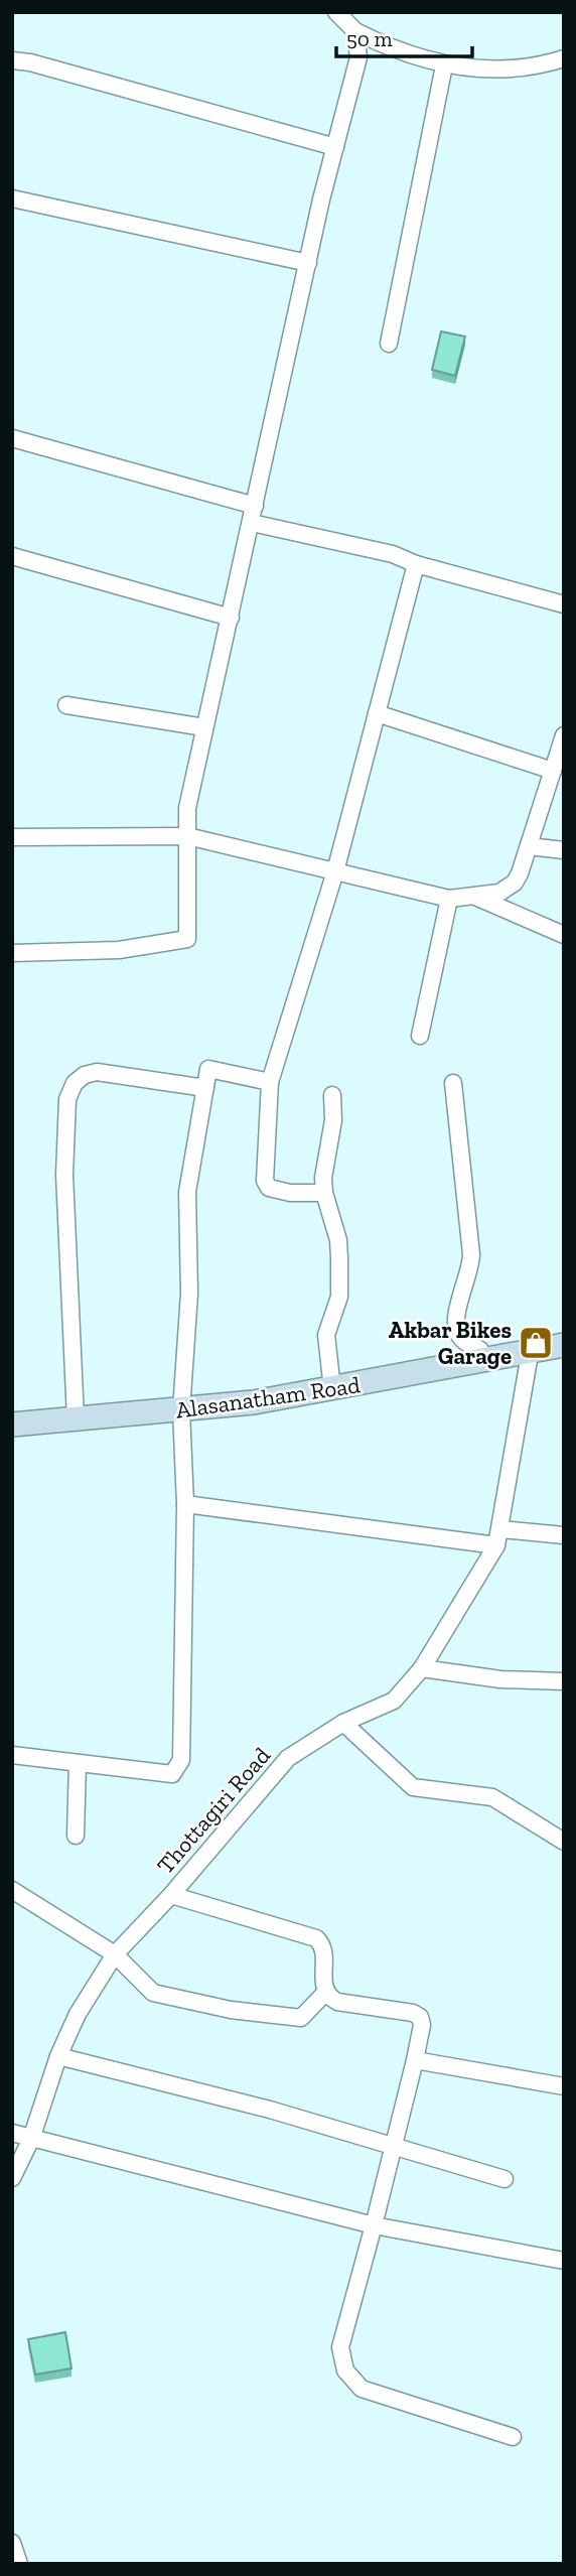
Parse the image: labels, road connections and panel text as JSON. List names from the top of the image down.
{
  "streets": {
    "main road": ["Alasanatham Road"],
    "street": ["Thottagiri Road"]
  },
  "crossings": [
    ["Alasanatham Road", "Thottagiri Road"]
  ],
  "places": {
    "shop": ["Akbar Bikes Garage"]
  },
  "scale_bar": "50 m"
}
